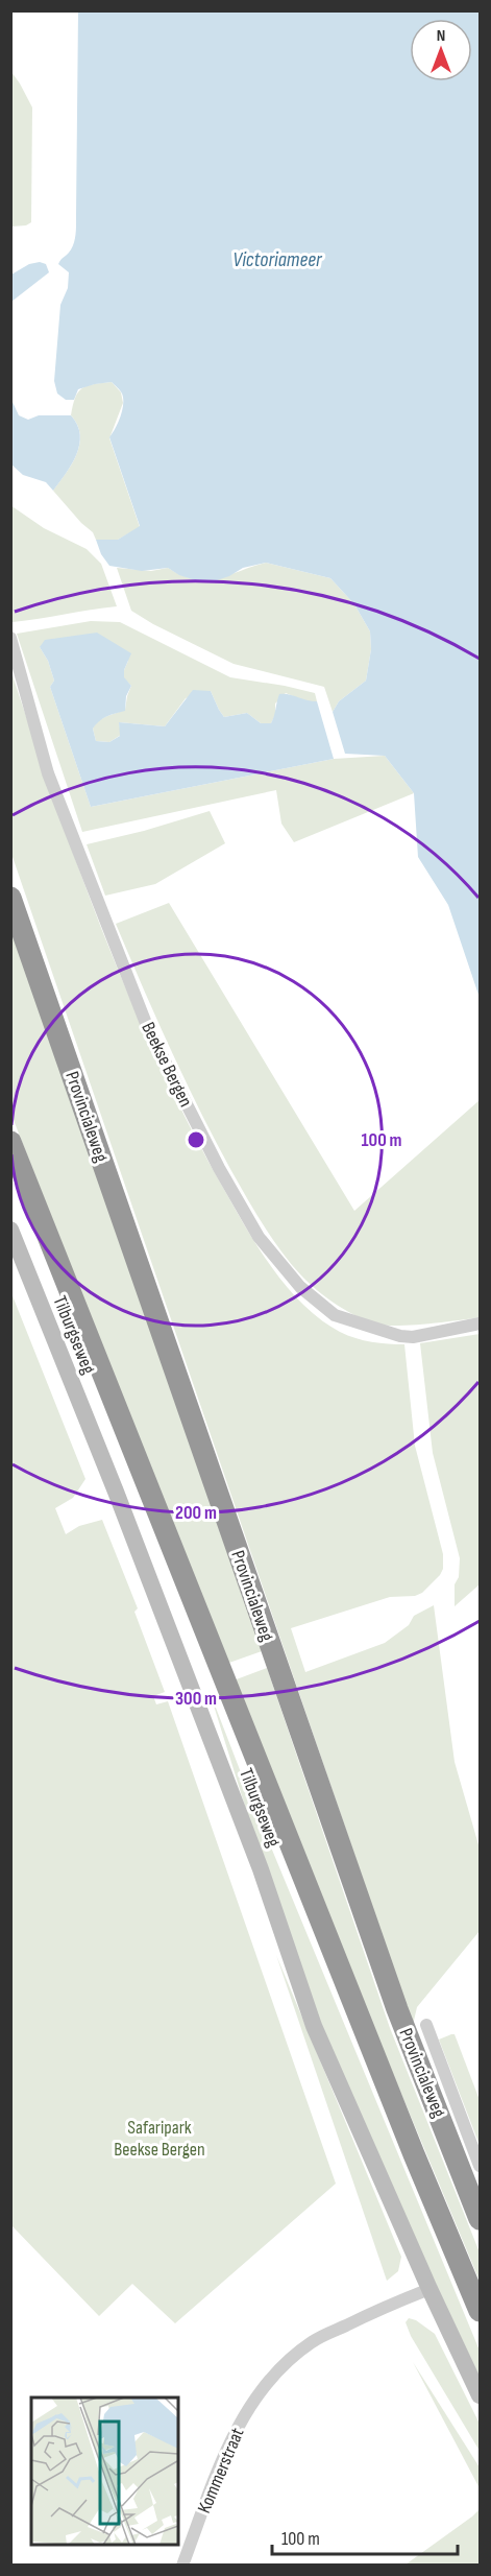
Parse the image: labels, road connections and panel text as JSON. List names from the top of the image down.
{
  "streets": {
    "highway": ["Provincialeweg"],
    "street": ["Beekse Bergen", "Tilburgseweg", "Kommerstraat"]
  },
  "crossings": [
    ["Tilburgseweg", "Kommerstraat"]
  ],
  "water": ["Victoriameer"],
  "parks": ["Safaripark Beekse Bergen"],
  "scale_bar": "100 m",
  "north": "top",
  "rings": ["100 m", "200 m", "300 m"]
}
